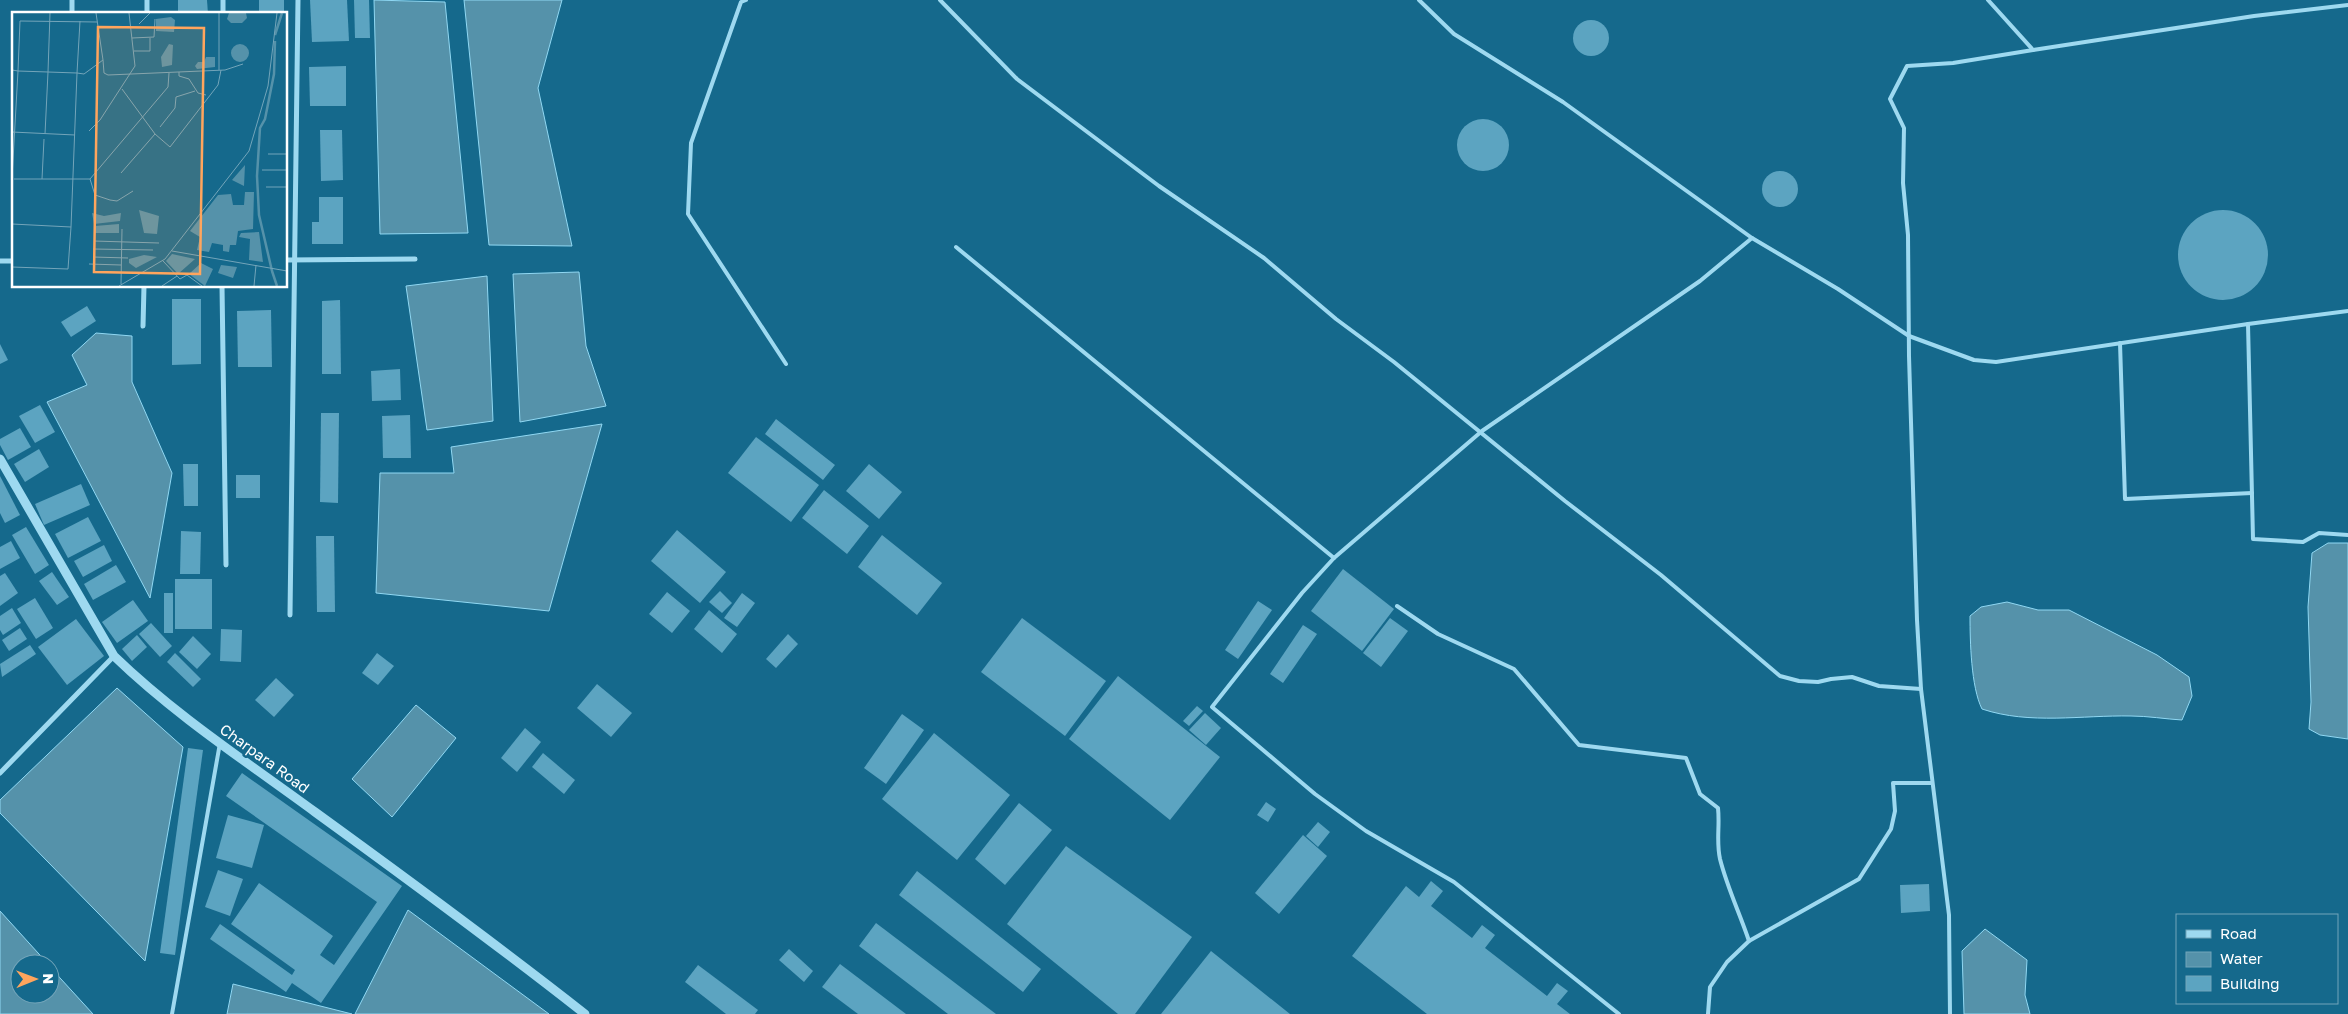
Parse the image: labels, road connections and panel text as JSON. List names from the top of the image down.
{
  "streets": {
    "street": ["Charpara Road"]
  },
  "legend": ["Road", "Water", "Building"],
  "north": "right"
}
